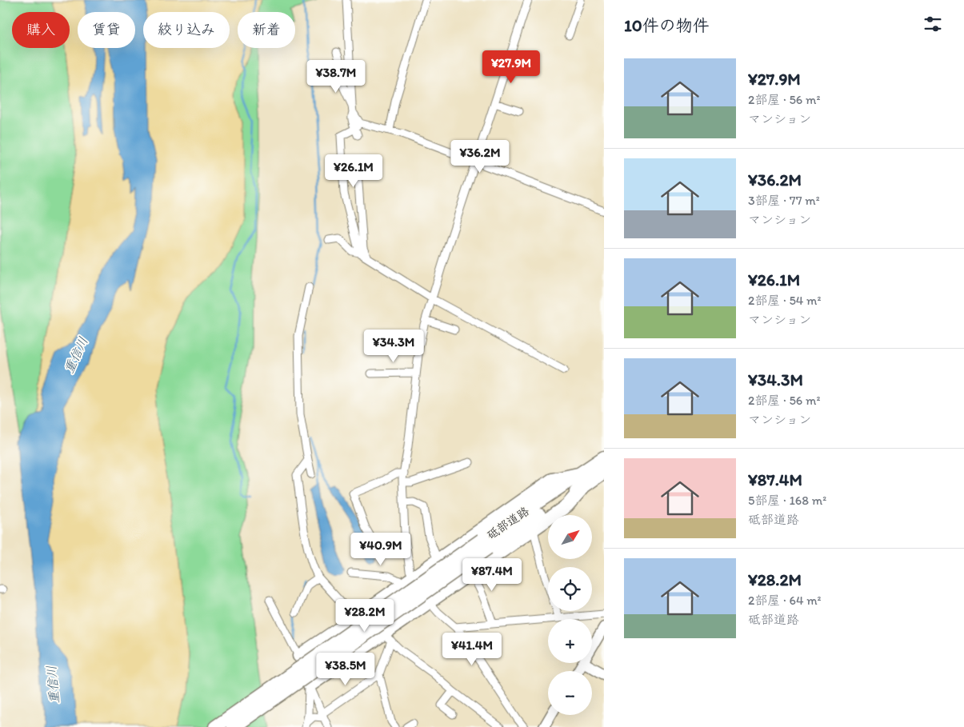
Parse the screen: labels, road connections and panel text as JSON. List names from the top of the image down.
{
  "streets": {
    "highway": ["砥部道路"]
  },
  "water": ["重信川"],
  "north": "top right",
  "page": {
    "heading": "10件の物件",
    "chip": [
      "購入",
      "賃貸",
      "絞り込み",
      "新着"
    ],
    "list": [
      {
        "name": "¥27.9M",
        "note": "2部屋 · 56 m² · マンション"
      },
      {
        "name": "¥36.2M",
        "note": "3部屋 · 77 m² · マンション"
      },
      {
        "name": "¥26.1M",
        "note": "2部屋 · 54 m² · マンション"
      },
      {
        "name": "¥34.3M",
        "note": "2部屋 · 56 m² · マンション"
      },
      {
        "name": "¥87.4M",
        "note": "5部屋 · 168 m² · 砥部道路"
      },
      {
        "name": "¥28.2M",
        "note": "2部屋 · 64 m² · 砥部道路"
      }
    ],
    "price": [
      "¥27.9M",
      "¥38.7M",
      "¥36.2M",
      "¥26.1M",
      "¥34.3M",
      "¥40.9M",
      "¥87.4M",
      "¥28.2M",
      "¥41.4M",
      "¥38.5M"
    ],
    "map_buttons": ["+", "−"]
  }
}
